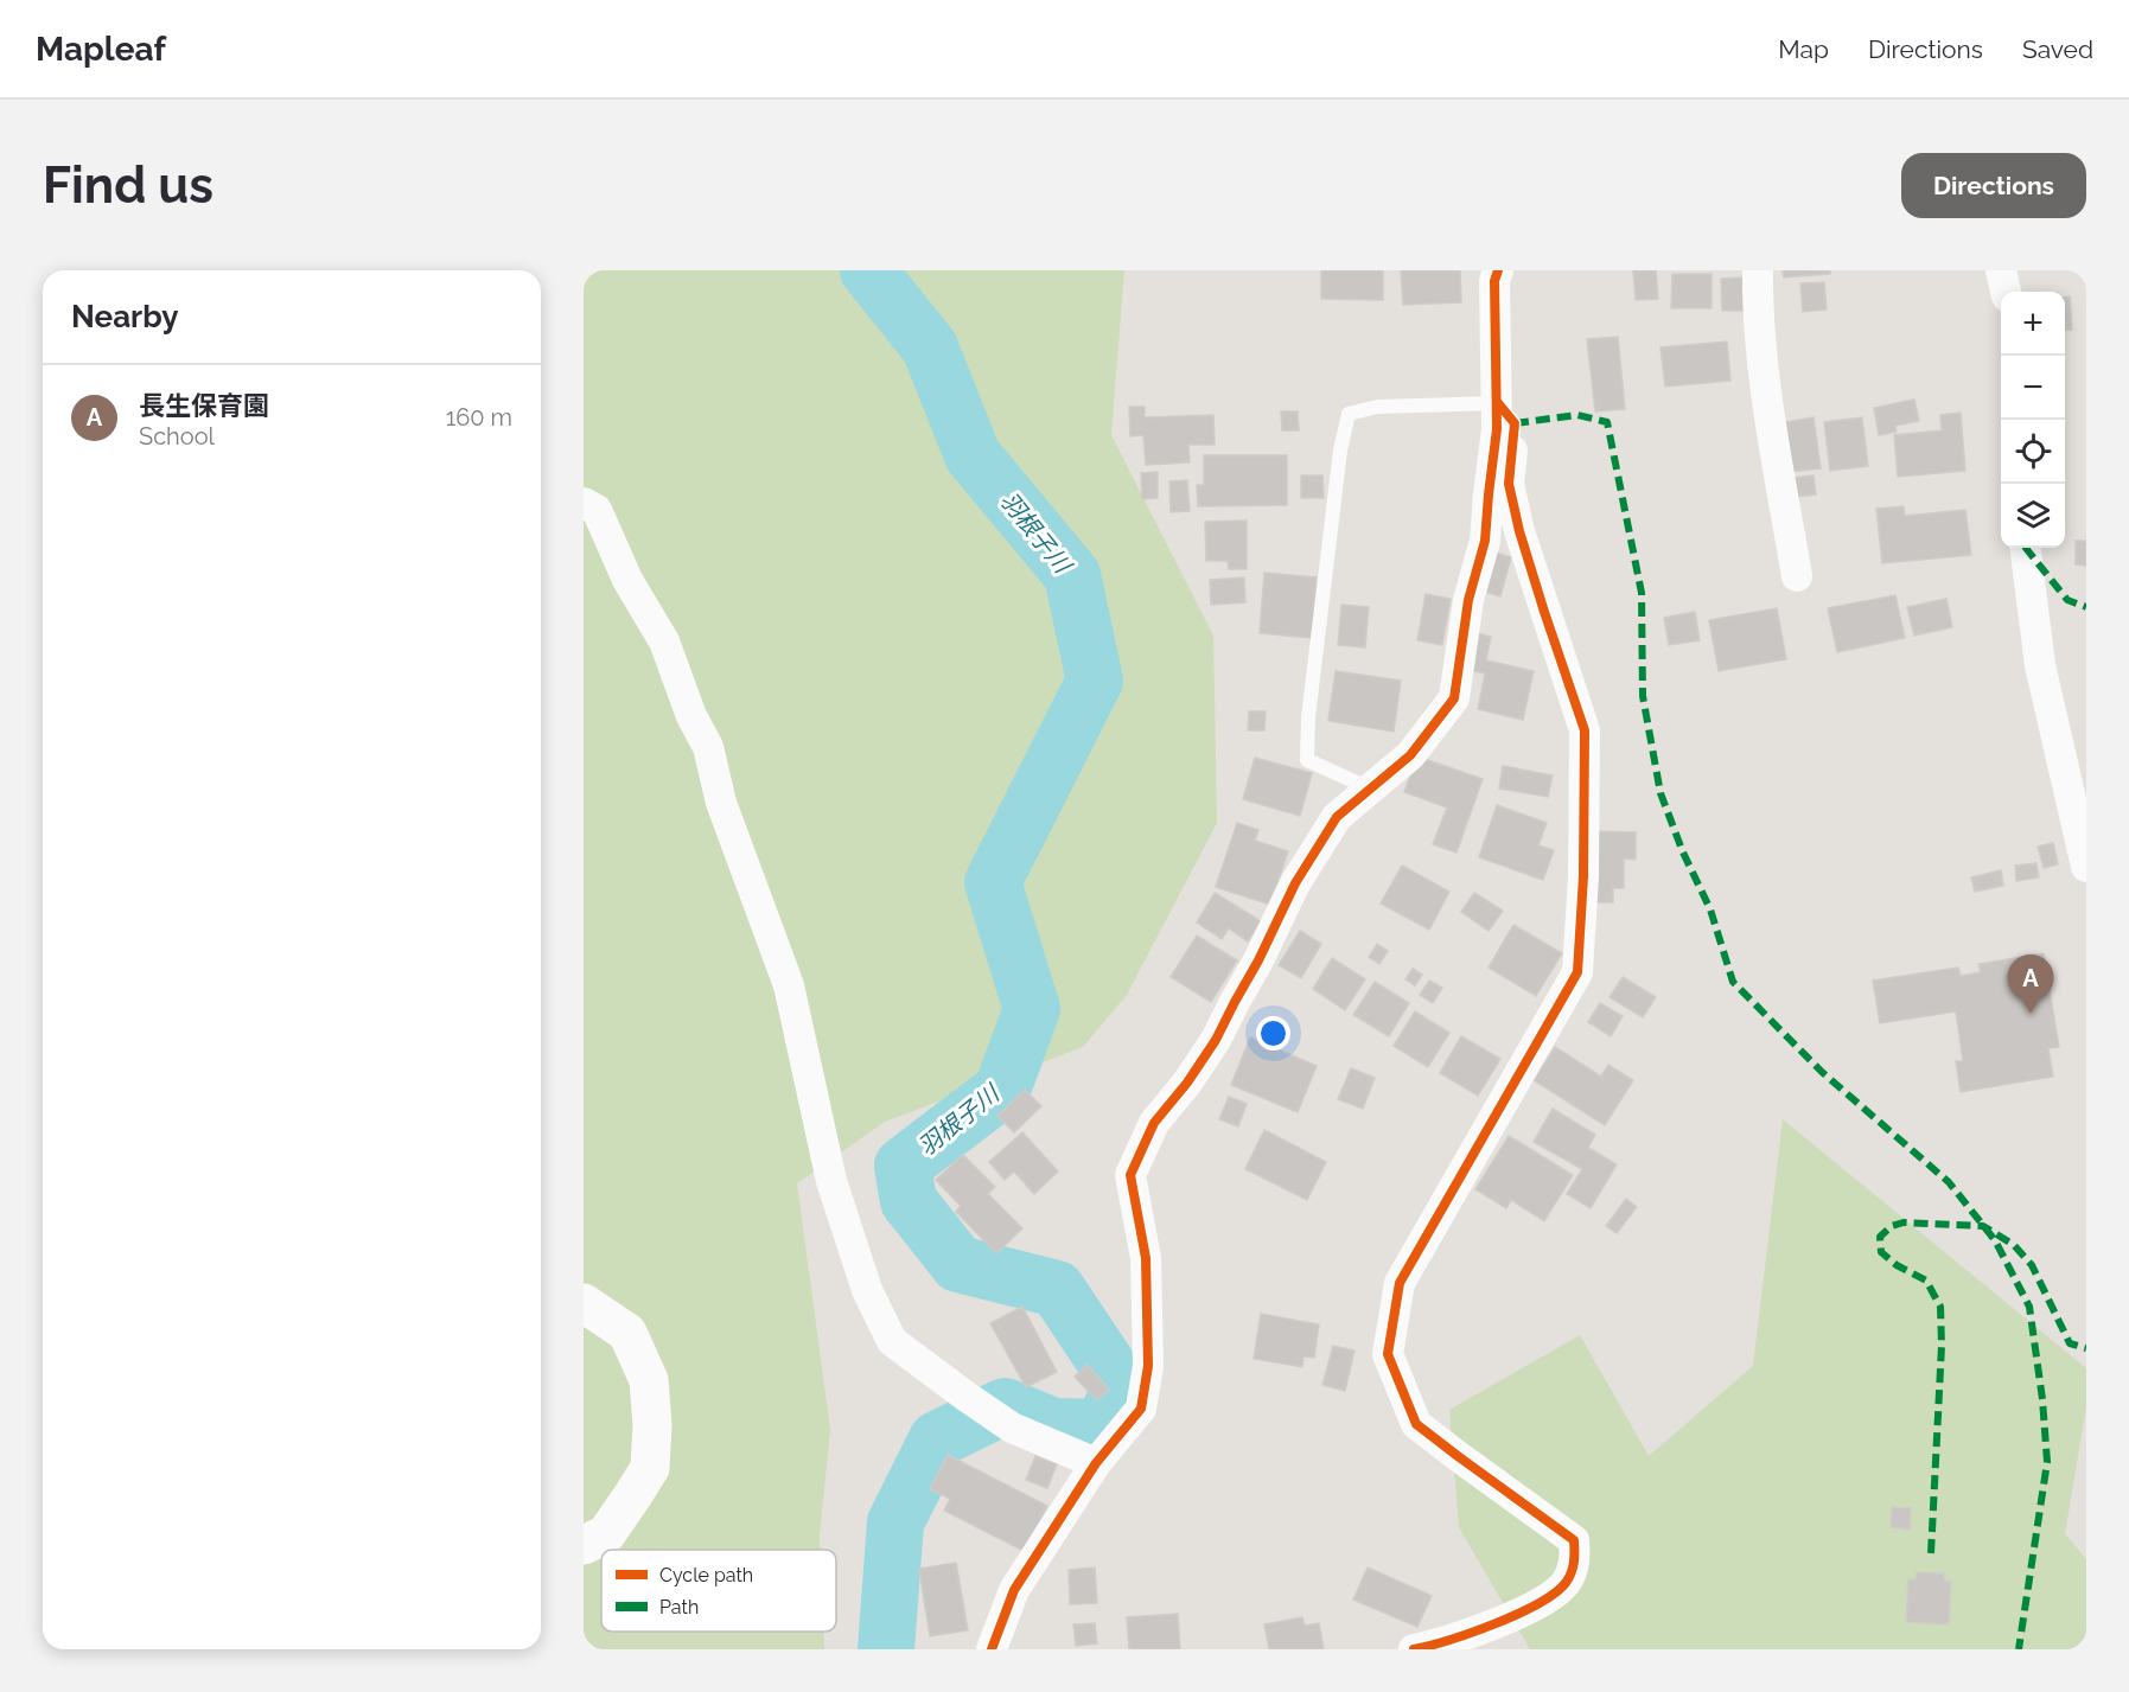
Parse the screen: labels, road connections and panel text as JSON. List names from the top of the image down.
{
  "water": ["羽根子川"],
  "legend": ["Cycle path", "Path"],
  "page": {
    "header": "Mapleaf",
    "nav": ["Map", "Directions", "Saved"],
    "buttons": "Directions",
    "title": "Find us",
    "heading": "Nearby",
    "map_buttons": ["+", "−"],
    "list": [
      {
        "mark": "A",
        "name": "長生保育園",
        "note": "School",
        "value": "160 m"
      }
    ],
    "pins": "A"
  }
}
